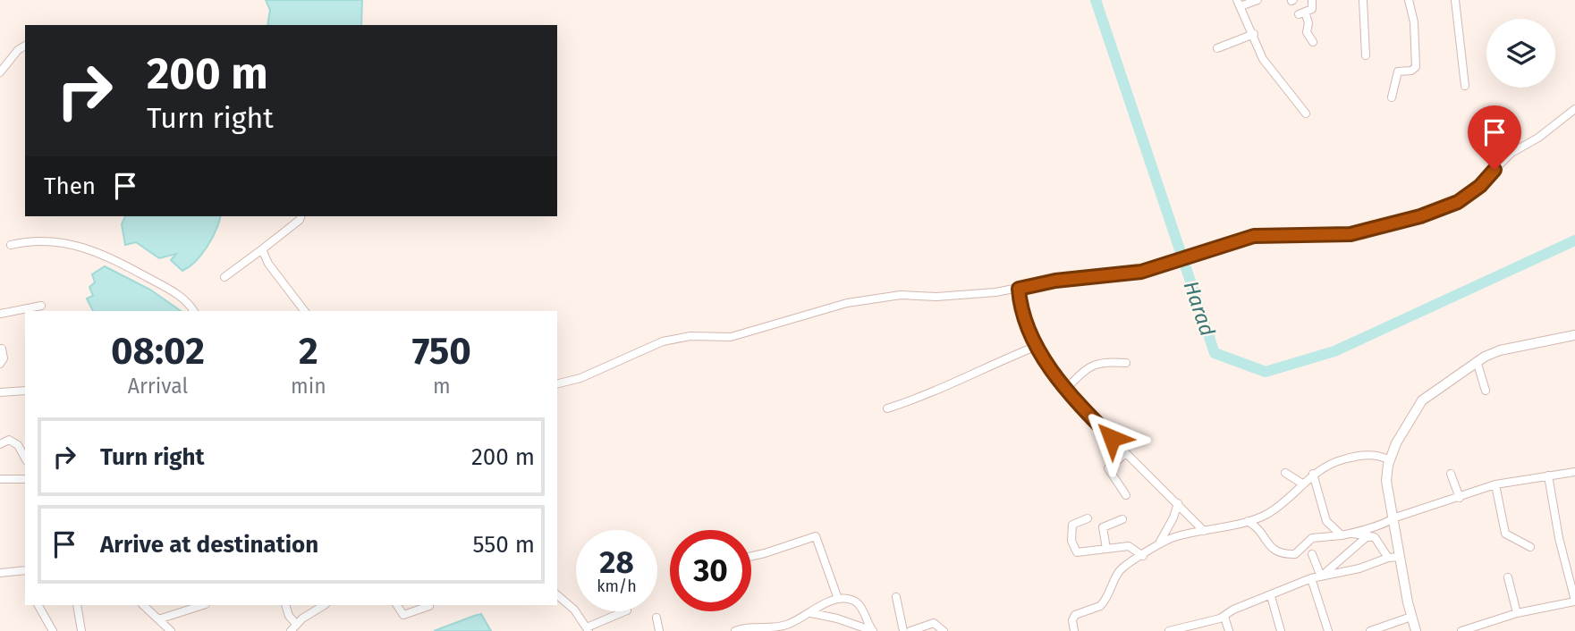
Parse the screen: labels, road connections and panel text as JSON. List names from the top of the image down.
{
  "water": ["Harad"],
  "page": {
    "turn": ["200 m", "Turn right"],
    "then": "Then",
    "eta": [
      "08:02",
      "Arrival",
      "2",
      "min",
      "750",
      "m"
    ],
    "list": [
      {
        "name": "Turn right",
        "value": "200 m"
      },
      {
        "name": "Arrive at destination",
        "value": "550 m"
      }
    ],
    "speed": "28 km/h",
    "limit": "30"
  }
}
